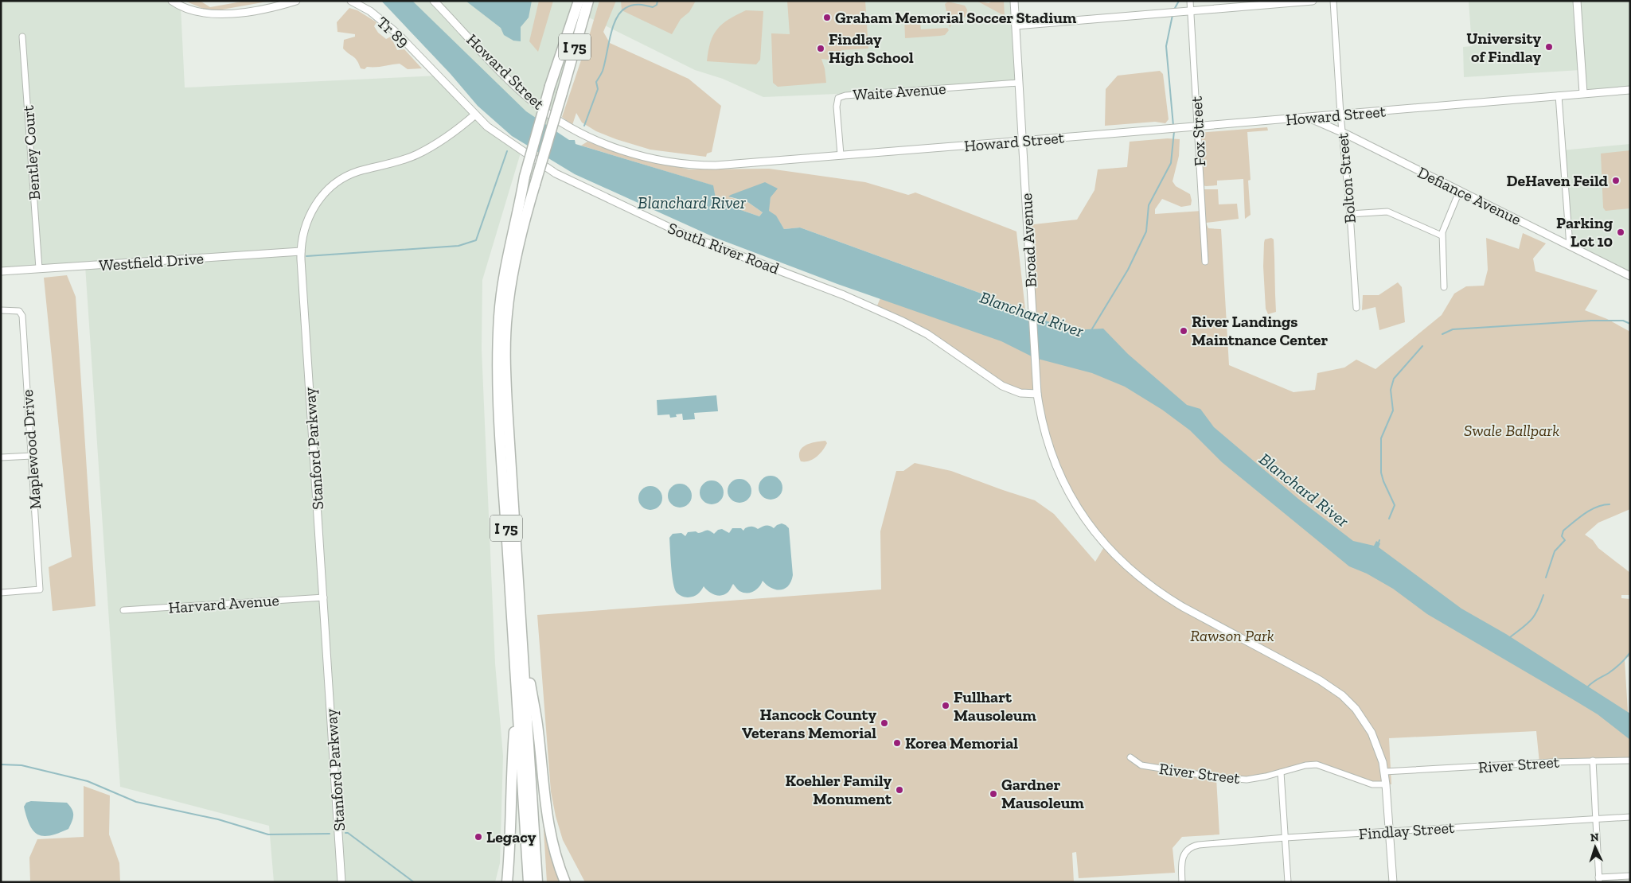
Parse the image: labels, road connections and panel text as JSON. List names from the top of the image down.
{
  "streets": {
    "highway": ["I 75"],
    "street": [
      "Tr 89",
      "Howard Street",
      "Waite Avenue",
      "Fox Street",
      "Bentley Court",
      "Bolton Street",
      "Defiance Avenue",
      "Broad Avenue",
      "South River Road",
      "Westfield Drive",
      "Stanford Parkway",
      "Maplewood Drive",
      "Harvard Avenue",
      "River Street",
      "Findlay Street"
    ]
  },
  "crossings": [
    ["Tr 89", "South River Road"],
    ["Howard Street", "Waite Avenue"],
    ["Howard Street", "Fox Street"],
    ["Howard Street", "Bolton Street"],
    ["Howard Street", "Defiance Avenue"],
    ["Howard Street", "Broad Avenue"],
    ["Waite Avenue", "Broad Avenue"],
    ["Bentley Court", "Westfield Drive"],
    ["Bolton Street", "Defiance Avenue"],
    ["Broad Avenue", "South River Road"],
    ["Broad Avenue", "River Street"],
    ["Broad Avenue", "Findlay Street"],
    ["South River Road", "Stanford Parkway"],
    ["Westfield Drive", "Stanford Parkway"],
    ["Stanford Parkway", "Harvard Avenue"]
  ],
  "water": ["Blanchard River"],
  "parks": ["Swale Ballpark", "Rawson Park"],
  "places": [
    "Graham Memorial Soccer Stadium",
    "University of Findlay",
    "Findlay High School",
    "DeHaven Feild",
    "Parking Lot 10",
    "River Landings Maintnance Center",
    "Fullhart Mausoleum",
    "Hancock County Veterans Memorial",
    "Korea Memorial",
    "Koehler Family Monument",
    "Gardner Mausoleum",
    "Legacy"
  ],
  "north": "top"
}
